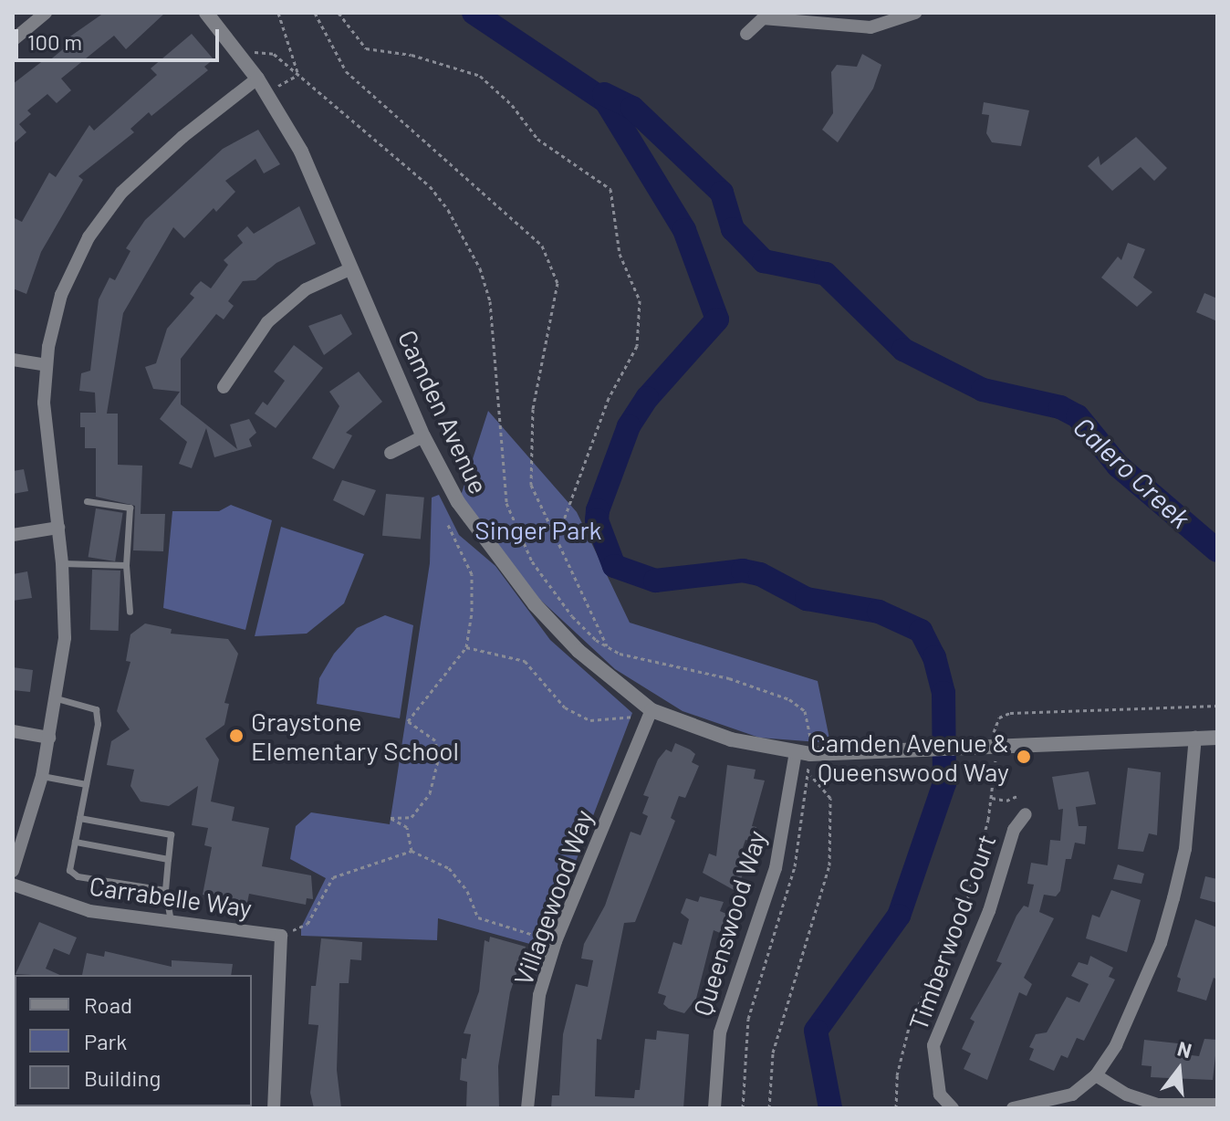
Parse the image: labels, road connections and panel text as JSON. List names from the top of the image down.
{
  "streets": {
    "street": [
      "Camden Avenue",
      "Carrabelle Way",
      "Villagewood Way",
      "Queenswood Way",
      "Timberwood Court"
    ]
  },
  "crossings": [
    ["Camden Avenue", "Villagewood Way"],
    ["Camden Avenue", "Queenswood Way"]
  ],
  "water": ["Calero Creek"],
  "parks": ["Singer Park"],
  "places": ["Graystone Elementary School", "Camden Avenue & Queenswood Way"],
  "legend": ["Road", "Park", "Building"],
  "scale_bar": "100 m",
  "north": "top"
}
